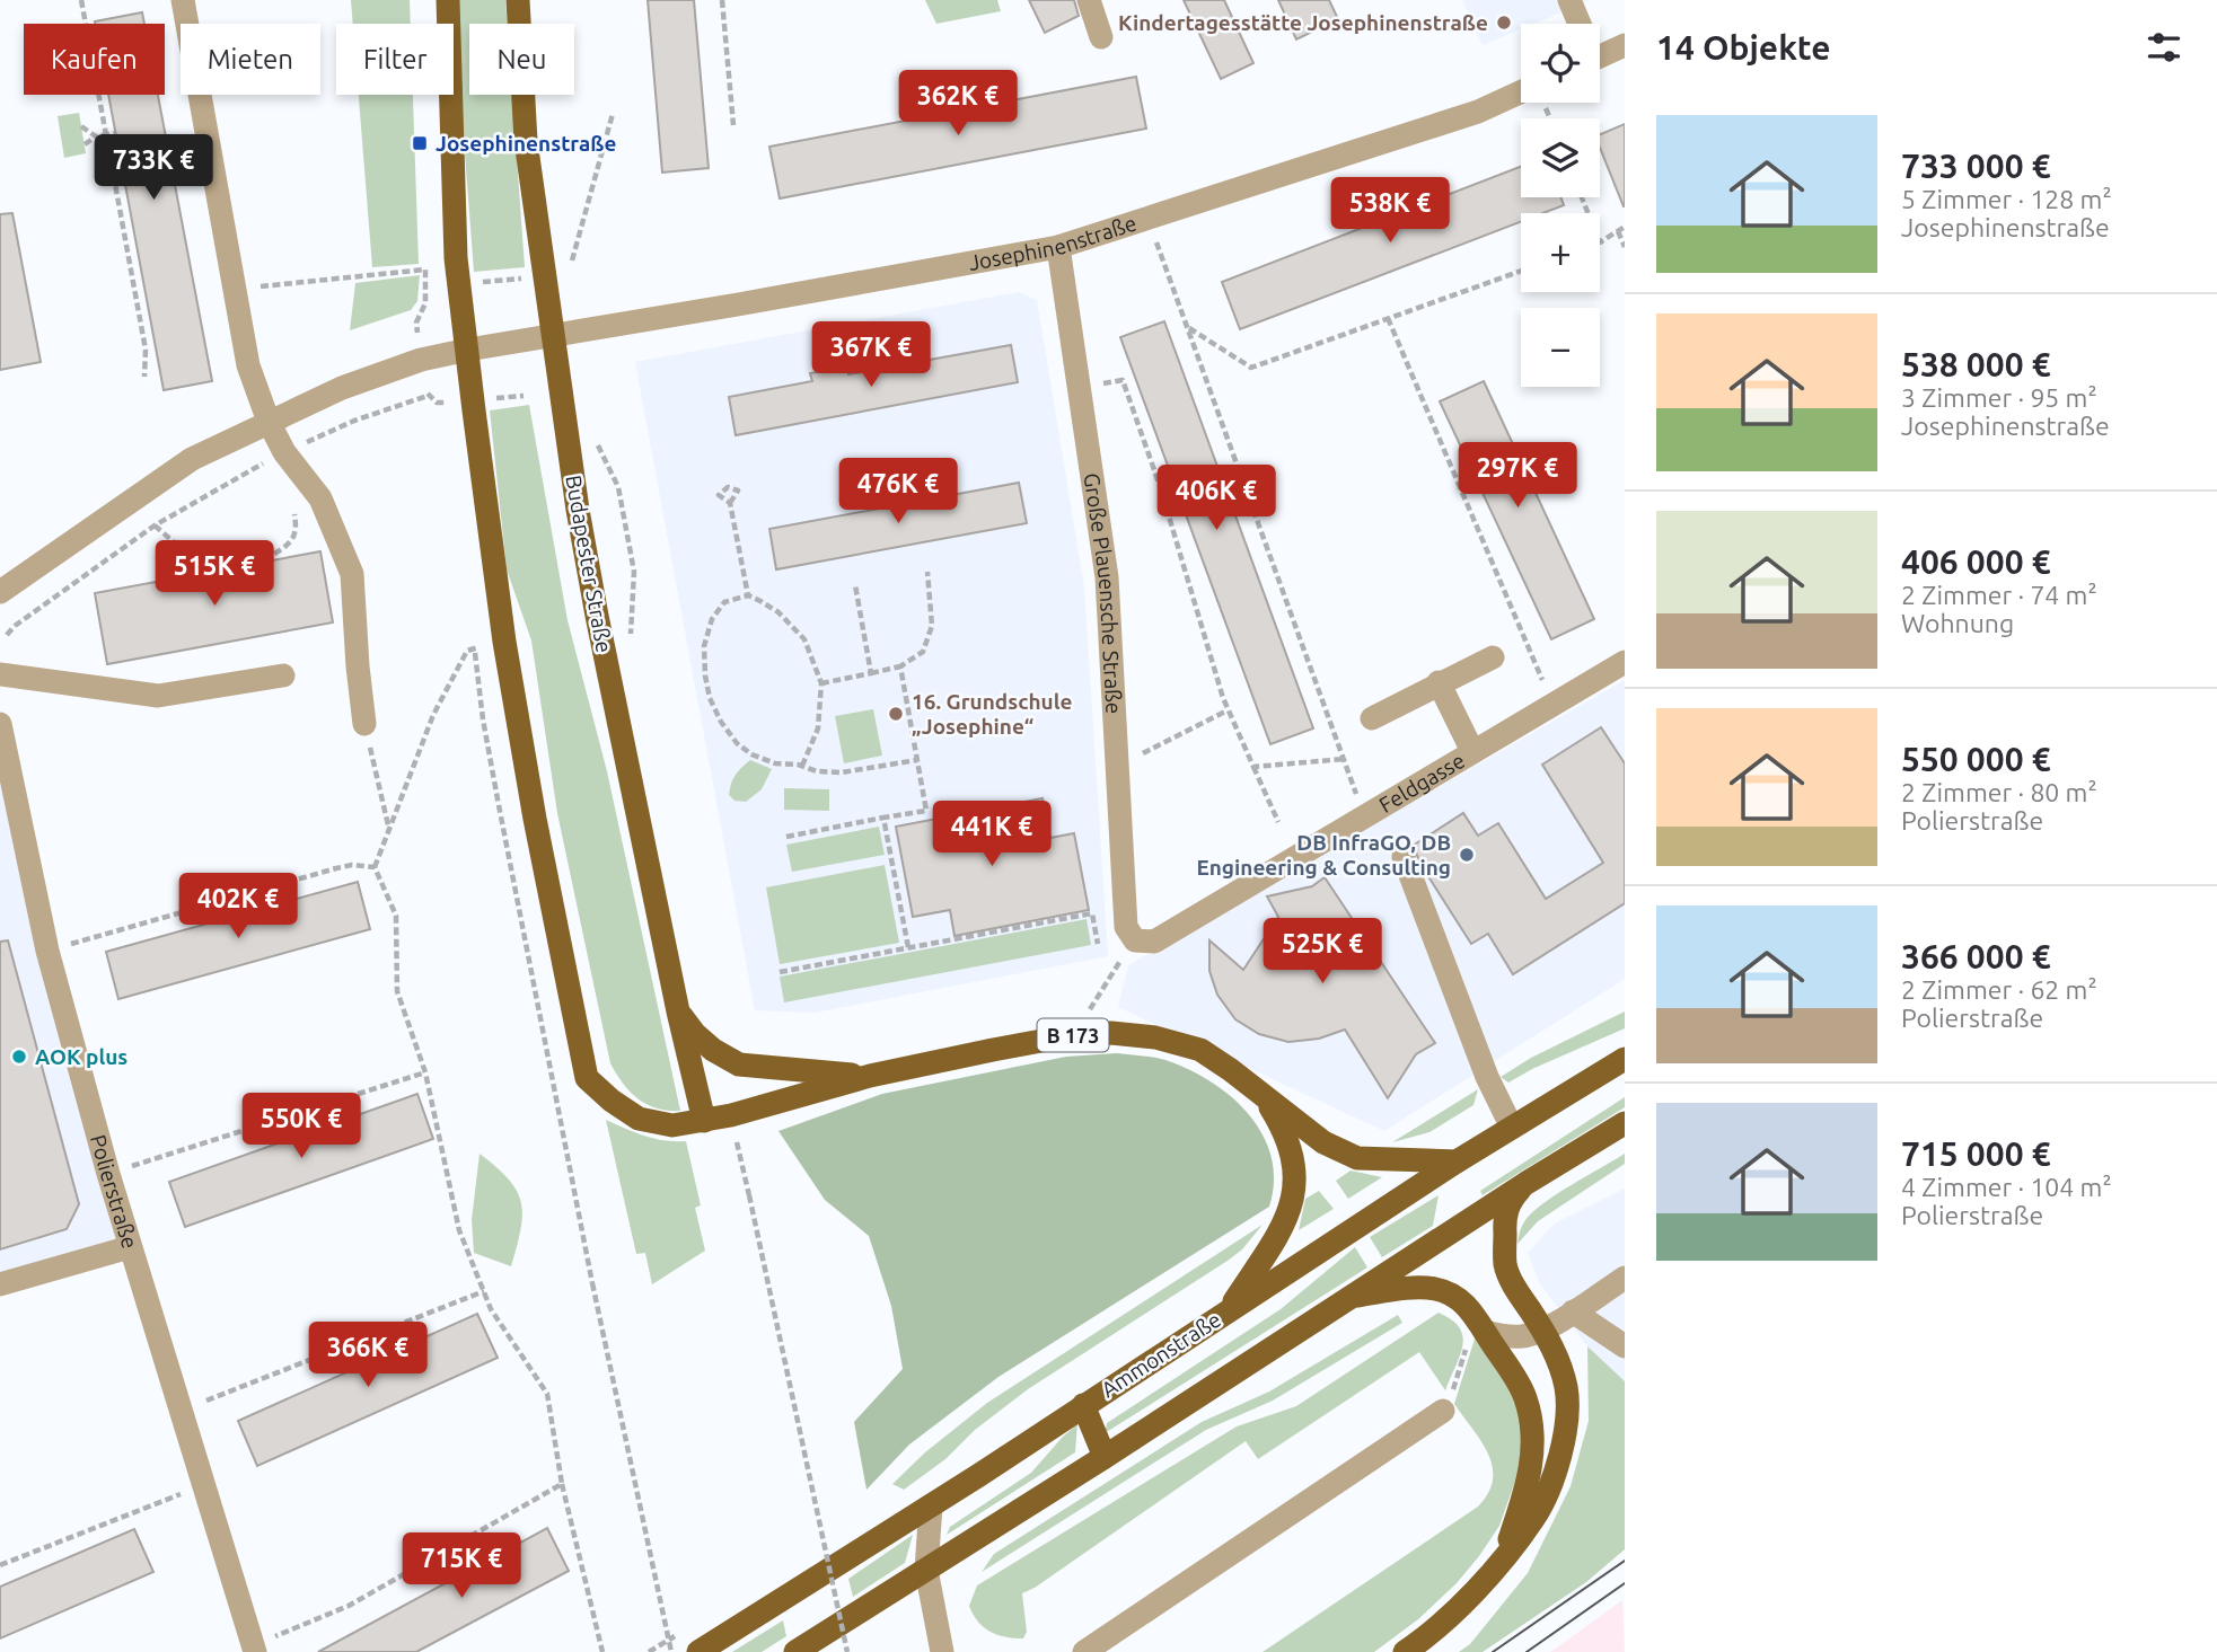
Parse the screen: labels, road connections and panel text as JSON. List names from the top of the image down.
{
  "streets": {
    "main road": ["Budapester Straße", "B 173", "Ammonstraße"],
    "street": [
      "Josephinenstraße",
      "Große Plauensche Straße",
      "Feldgasse",
      "Polierstraße"
    ]
  },
  "crossings": [
    ["Josephinenstraße", "Budapester Straße"],
    ["Josephinenstraße", "Große Plauensche Straße"],
    ["Budapester Straße", "B 173"],
    ["Große Plauensche Straße", "Feldgasse"],
    ["B 173", "Ammonstraße"]
  ],
  "places": {
    "other": [
      "Kindertagesstätte Josephinenstraße",
      "16. Grundschule „Josephine“",
      "DB InfraGO, DB Engineering & Consulting",
      "AOK plus"
    ],
    "transit": ["Josephinenstraße"]
  },
  "page": {
    "heading": "14 Objekte",
    "map_buttons": ["+", "−"],
    "chip": [
      "Kaufen",
      "Mieten",
      "Filter",
      "Neu"
    ],
    "price": [
      "362K €",
      "733K €",
      "538K €",
      "367K €",
      "297K €",
      "476K €",
      "406K €",
      "515K €",
      "441K €",
      "402K €",
      "525K €",
      "550K €",
      "366K €",
      "715K €"
    ],
    "list": [
      {
        "name": "733 000 €",
        "note": "5 Zimmer · 128 m² · Josephinenstraße"
      },
      {
        "name": "538 000 €",
        "note": "3 Zimmer · 95 m² · Josephinenstraße"
      },
      {
        "name": "406 000 €",
        "note": "2 Zimmer · 74 m² · Wohnung"
      },
      {
        "name": "550 000 €",
        "note": "2 Zimmer · 80 m² · Polierstraße"
      },
      {
        "name": "366 000 €",
        "note": "2 Zimmer · 62 m² · Polierstraße"
      },
      {
        "name": "715 000 €",
        "note": "4 Zimmer · 104 m² · Polierstraße"
      }
    ]
  }
}
